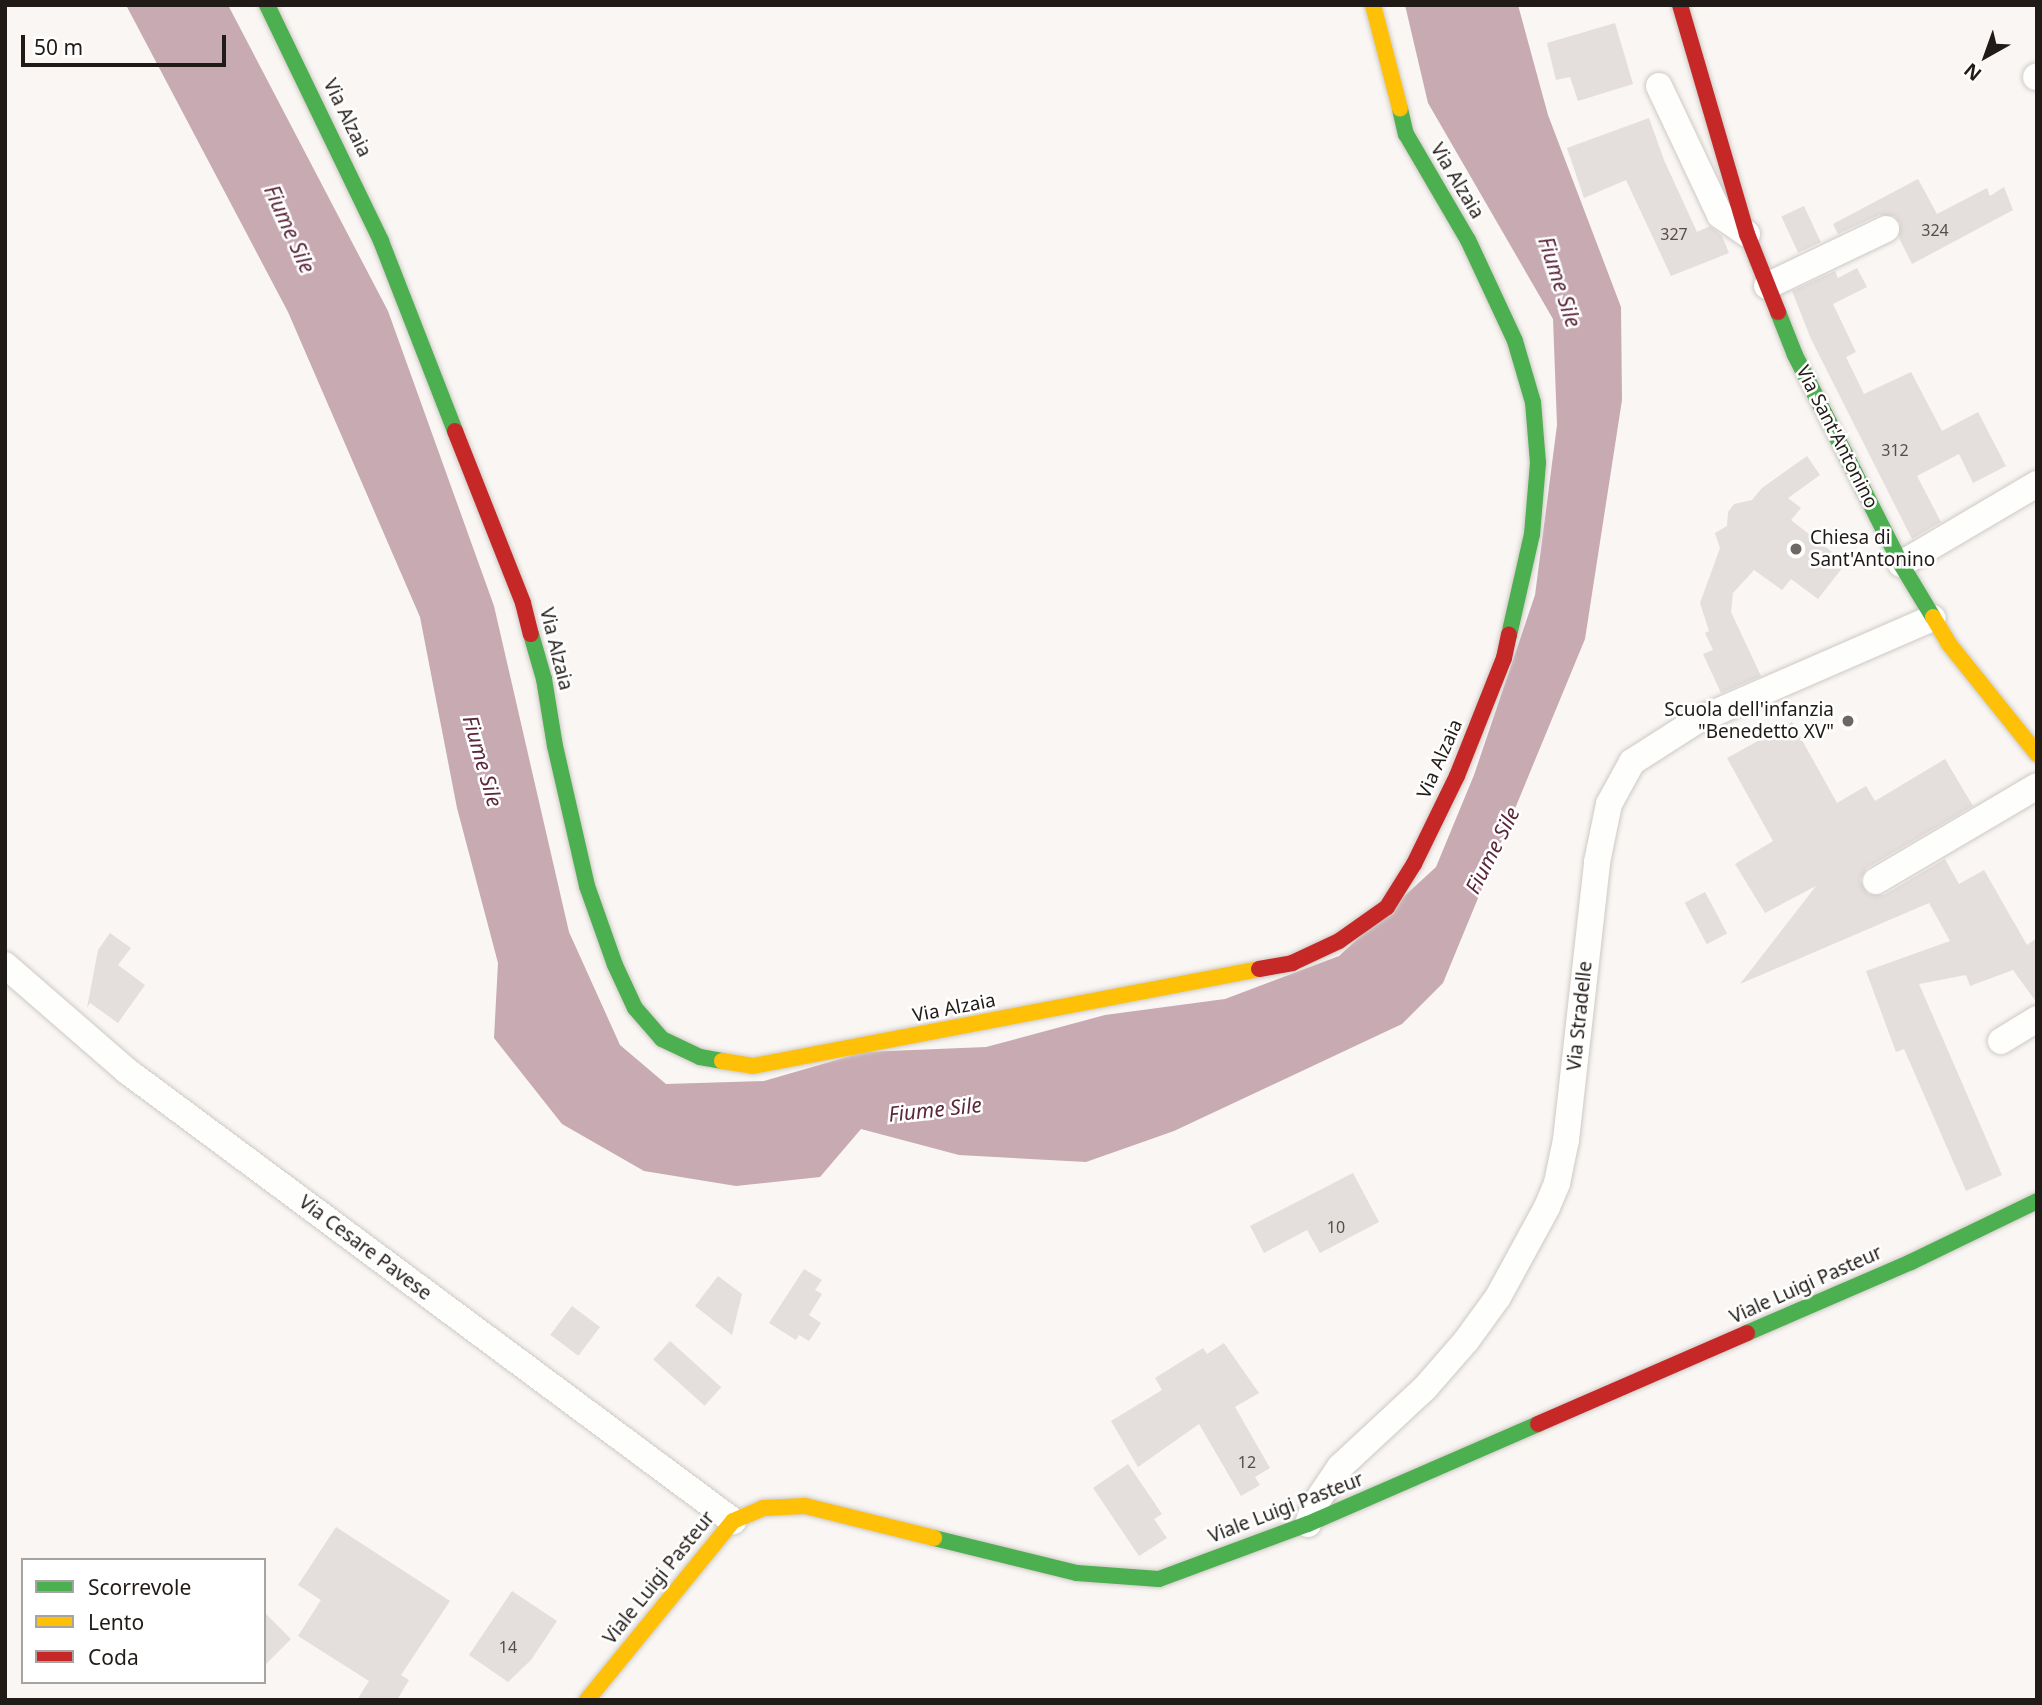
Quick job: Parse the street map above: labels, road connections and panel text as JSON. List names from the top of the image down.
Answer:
{
  "streets": {
    "street": [
      "Via Alzaia",
      "Via Sant'Antonino",
      "Via Stradelle",
      "Via Cesare Pavese",
      "Viale Luigi Pasteur"
    ]
  },
  "crossings": [
    ["Via Sant'Antonino", "Via Stradelle"],
    ["Via Stradelle", "Viale Luigi Pasteur"],
    ["Via Cesare Pavese", "Viale Luigi Pasteur"]
  ],
  "water": ["Fiume Sile"],
  "places": ["Chiesa di Sant'Antonino", "Scuola dell'infanzia \"Benedetto XV\""],
  "house_numbers": [
    "324",
    "327",
    "312",
    "10",
    "12",
    "14"
  ],
  "legend": ["Scorrevole", "Lento", "Coda"],
  "scale_bar": "50 m",
  "north": "bottom left"
}
